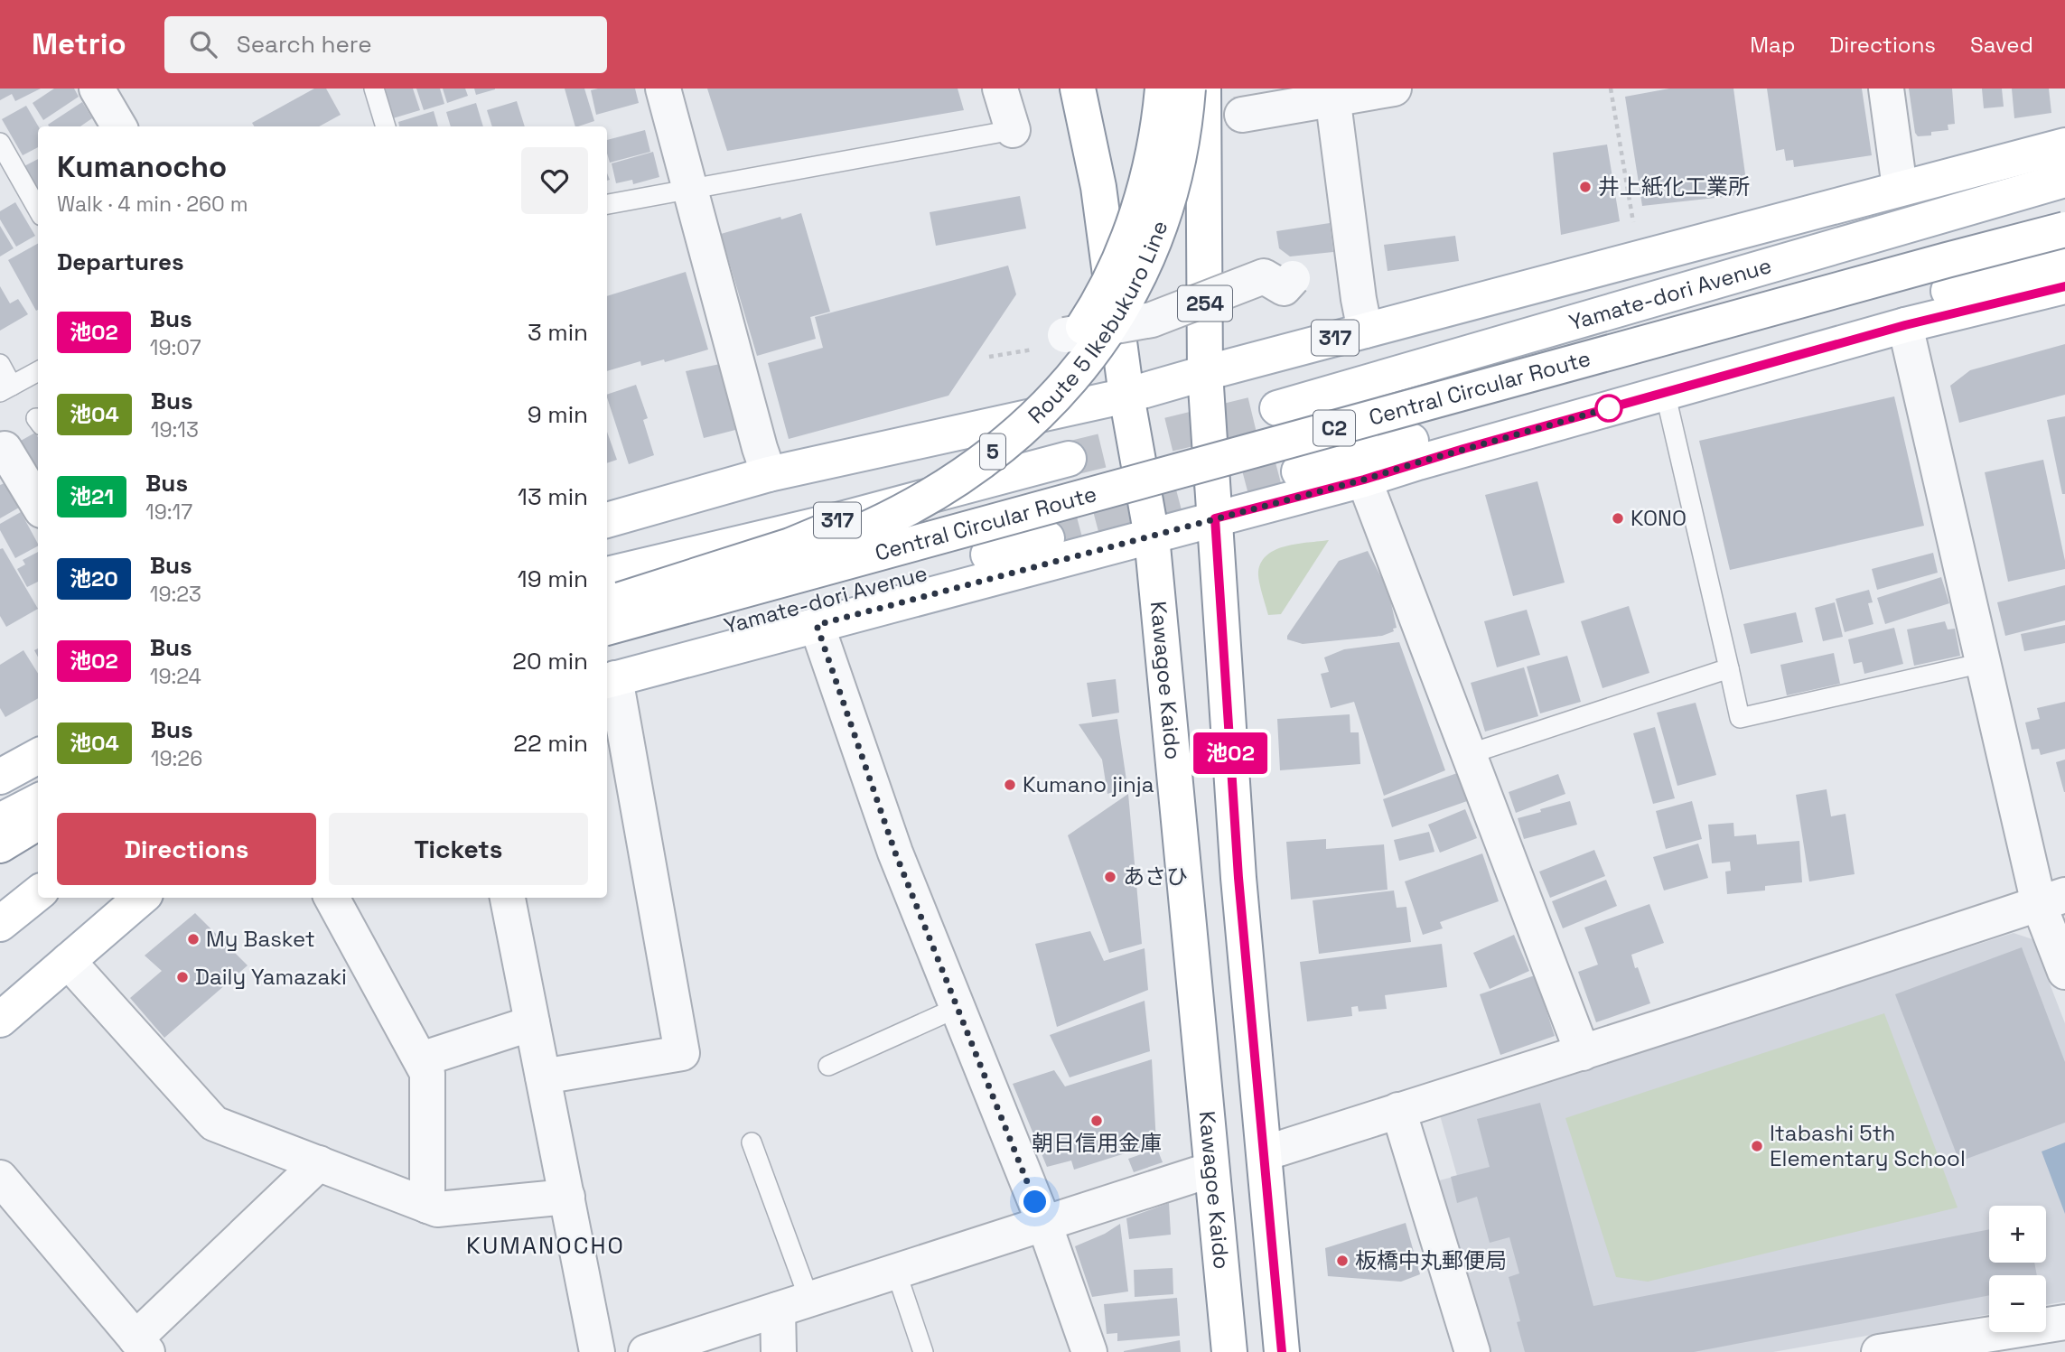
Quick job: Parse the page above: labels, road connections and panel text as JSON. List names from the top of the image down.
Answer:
{
  "streets": {
    "main road": [
      "Yamate-dori Avenue",
      "254",
      "Route 5 Ikebukuro Line",
      "317",
      "Central Circular Route",
      "C2",
      "5",
      "Kawagoe Kaido"
    ]
  },
  "crossings": [
    ["254", "317"],
    ["317", "Kawagoe Kaido"]
  ],
  "districts": ["KUMANOCHO"],
  "places": [
    "井上紙化工業所",
    "KONO",
    "Kumano jinja",
    "あさひ",
    "My Basket",
    "Daily Yamazaki",
    "朝日信用金庫",
    "Itabashi 5th Elementary School",
    "板橋中丸郵便局"
  ],
  "lines": ["bus line 池02"],
  "page": {
    "header": "Metrio",
    "search": "Search here",
    "nav": ["Map", "Directions", "Saved"],
    "on_map": "池02",
    "heading": [
      ["Kumanocho", "Walk · 4 min · 260 m"],
      "Departures"
    ],
    "list": [
      {
        "mark": "池02",
        "name": "Bus",
        "note": "19:07",
        "value": "3 min"
      },
      {
        "mark": "池04",
        "name": "Bus",
        "note": "19:13",
        "value": "9 min"
      },
      {
        "mark": "池21",
        "name": "Bus",
        "note": "19:17",
        "value": "13 min"
      },
      {
        "mark": "池20",
        "name": "Bus",
        "note": "19:23",
        "value": "19 min"
      },
      {
        "mark": "池02",
        "name": "Bus",
        "note": "19:24",
        "value": "20 min"
      },
      {
        "mark": "池04",
        "name": "Bus",
        "note": "19:26",
        "value": "22 min"
      }
    ],
    "buttons": ["Directions", "Tickets"],
    "map_buttons": ["+", "−"]
  }
}
